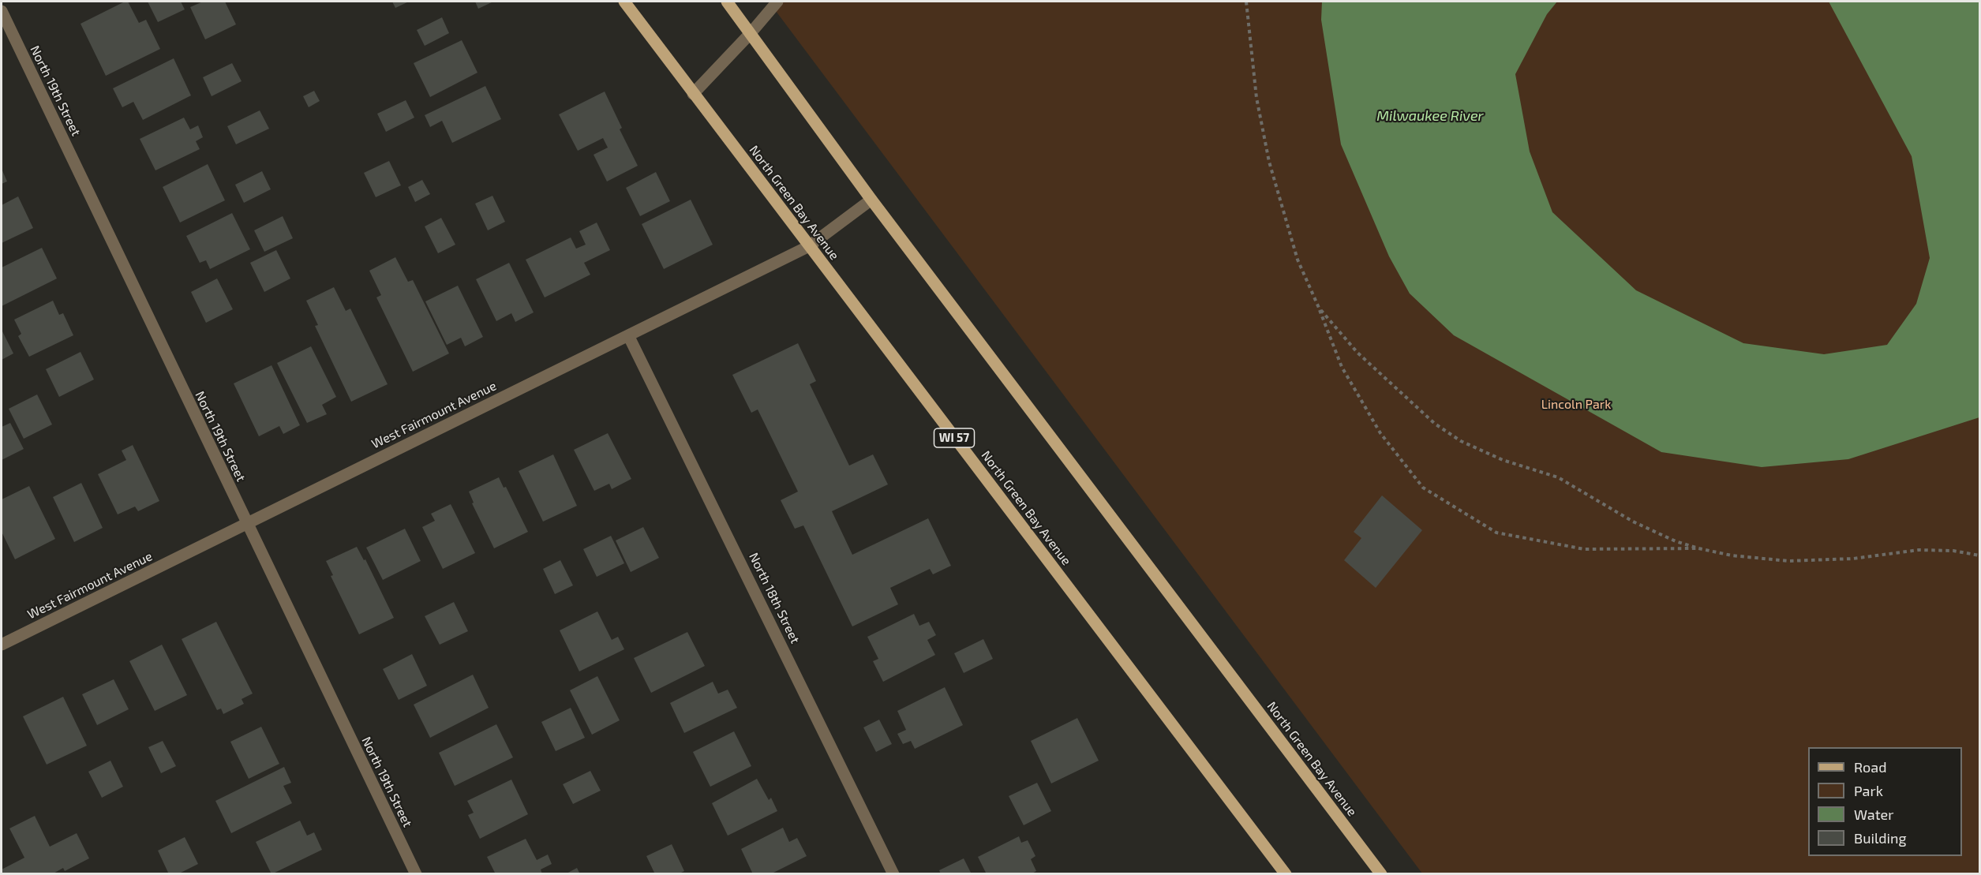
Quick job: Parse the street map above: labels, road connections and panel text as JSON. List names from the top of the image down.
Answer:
{
  "streets": {
    "main road": ["North Green Bay Avenue", "WI 57"],
    "street": ["North 19th Street", "West Fairmount Avenue", "North 18th Street"]
  },
  "crossings": [
    ["North 19th Street", "West Fairmount Avenue"],
    ["North Green Bay Avenue", "West Fairmount Avenue"],
    ["West Fairmount Avenue", "North 18th Street"]
  ],
  "water": ["Milwaukee River"],
  "parks": ["Lincoln Park"],
  "legend": [
    "Road",
    "Park",
    "Water",
    "Building"
  ]
}
